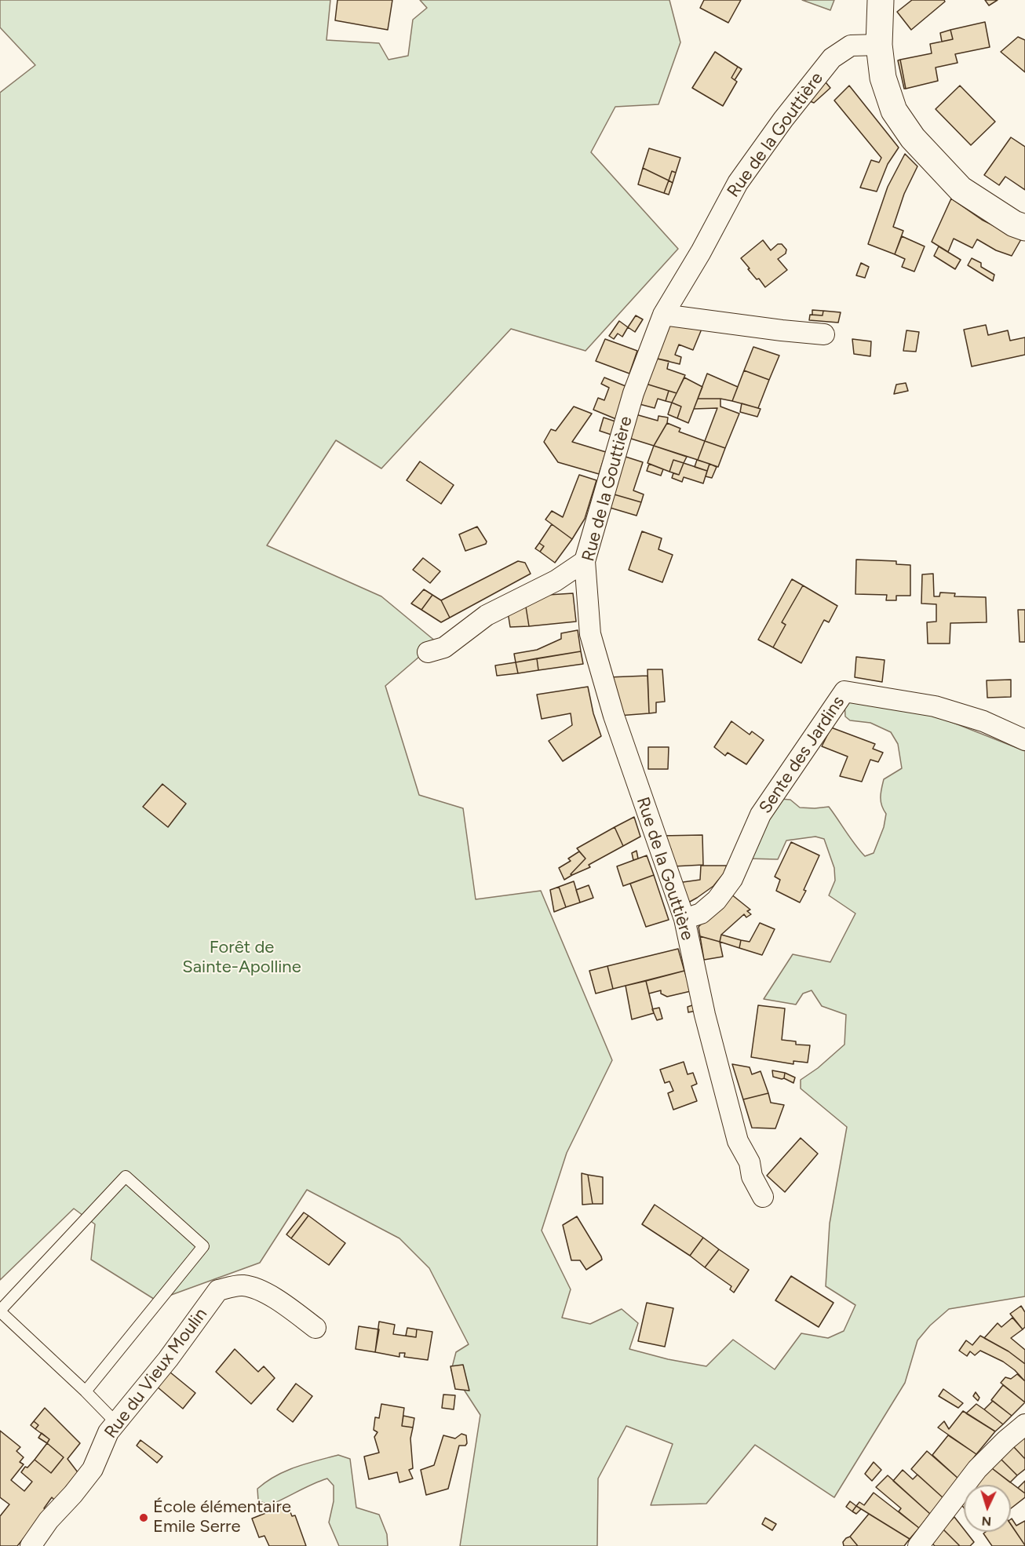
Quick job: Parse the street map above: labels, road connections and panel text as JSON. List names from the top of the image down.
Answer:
{
  "streets": {
    "street": ["Rue de la Gouttière", "Sente des Jardins", "Rue du Vieux Moulin"]
  },
  "crossings": [
    ["Rue de la Gouttière", "Sente des Jardins"]
  ],
  "parks": ["Forêt de Sainte-Apolline"],
  "places": ["École élémentaire Emile Serre"],
  "north": "bottom"
}
